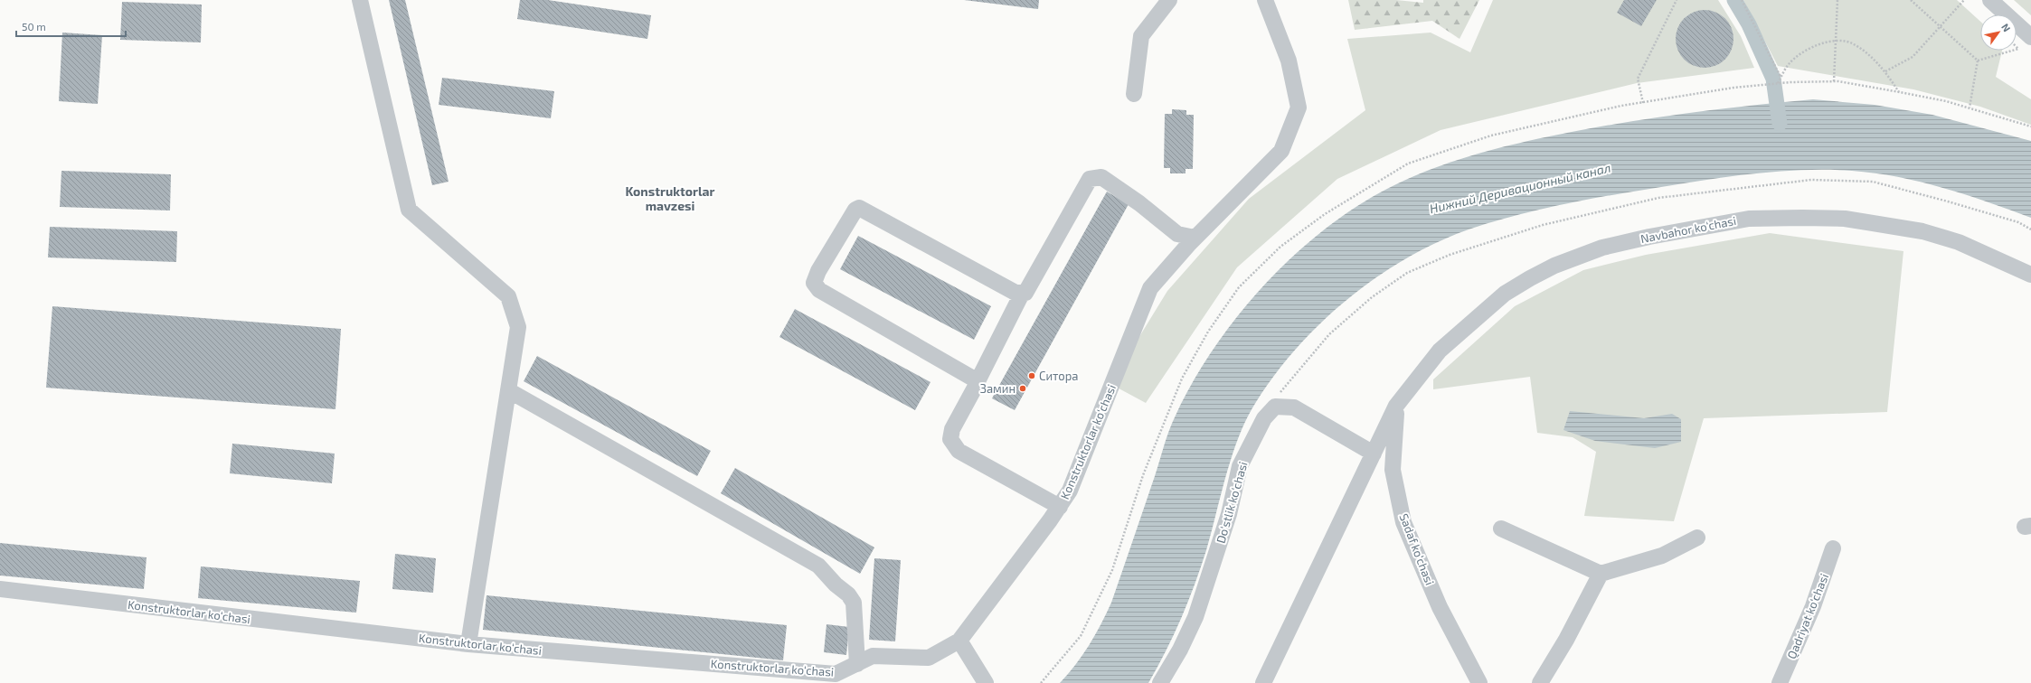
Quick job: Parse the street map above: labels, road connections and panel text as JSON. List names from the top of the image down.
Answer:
{
  "streets": {
    "street": [
      "Navbahor ko‘chasi",
      "Konstruktorlar ko‘chasi",
      "Do‘stlik ko‘chasi",
      "Sadaf ko‘chasi",
      "Qadriyat ko‘chasi"
    ]
  },
  "crossings": [
    ["Navbahor ko‘chasi", "Sadaf ko‘chasi"]
  ],
  "districts": ["Konstruktorlar mavzesi"],
  "water": ["Нижний Деривационный канал"],
  "places": ["Ситора", "Замин"],
  "scale_bar": "50 m",
  "north": "top right"
}
